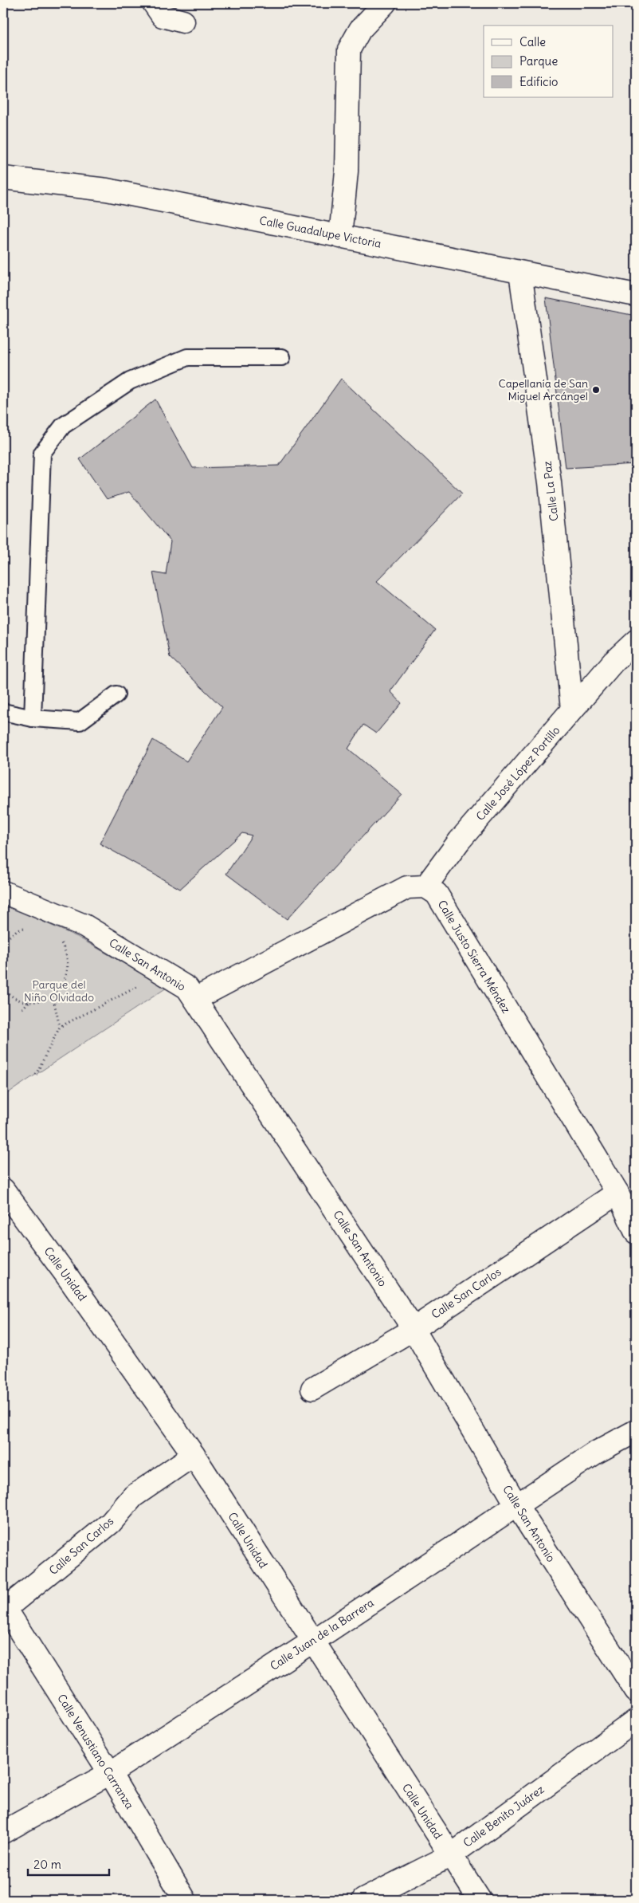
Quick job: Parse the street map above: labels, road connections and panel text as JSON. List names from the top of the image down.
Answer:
{
  "streets": {
    "street": [
      "Calle Guadalupe Victoria",
      "Calle La Paz",
      "Calle José López Portillo",
      "Calle Justo Sierra Méndez",
      "Calle San Antonio",
      "Calle Unidad",
      "Calle San Carlos",
      "Calle Juan de la Barrera",
      "Calle Venustiano Carranza",
      "Calle Benito Juárez"
    ]
  },
  "crossings": [
    ["Calle Guadalupe Victoria", "Calle La Paz"],
    ["Calle La Paz", "Calle José López Portillo"],
    ["Calle José López Portillo", "Calle Justo Sierra Méndez"],
    ["Calle Justo Sierra Méndez", "Calle San Carlos"],
    ["Calle San Antonio", "Calle San Carlos"],
    ["Calle San Antonio", "Calle Juan de la Barrera"],
    ["Calle Unidad", "Calle San Carlos"],
    ["Calle Unidad", "Calle Juan de la Barrera"],
    ["Calle Unidad", "Calle Benito Juárez"],
    ["Calle San Carlos", "Calle Venustiano Carranza"],
    ["Calle Juan de la Barrera", "Calle Venustiano Carranza"]
  ],
  "parks": ["Parque del Niño Olvidado"],
  "places": ["Capellanía de San Miguel Arcángel"],
  "legend": ["Calle", "Parque", "Edificio"],
  "scale_bar": "20 m"
}
